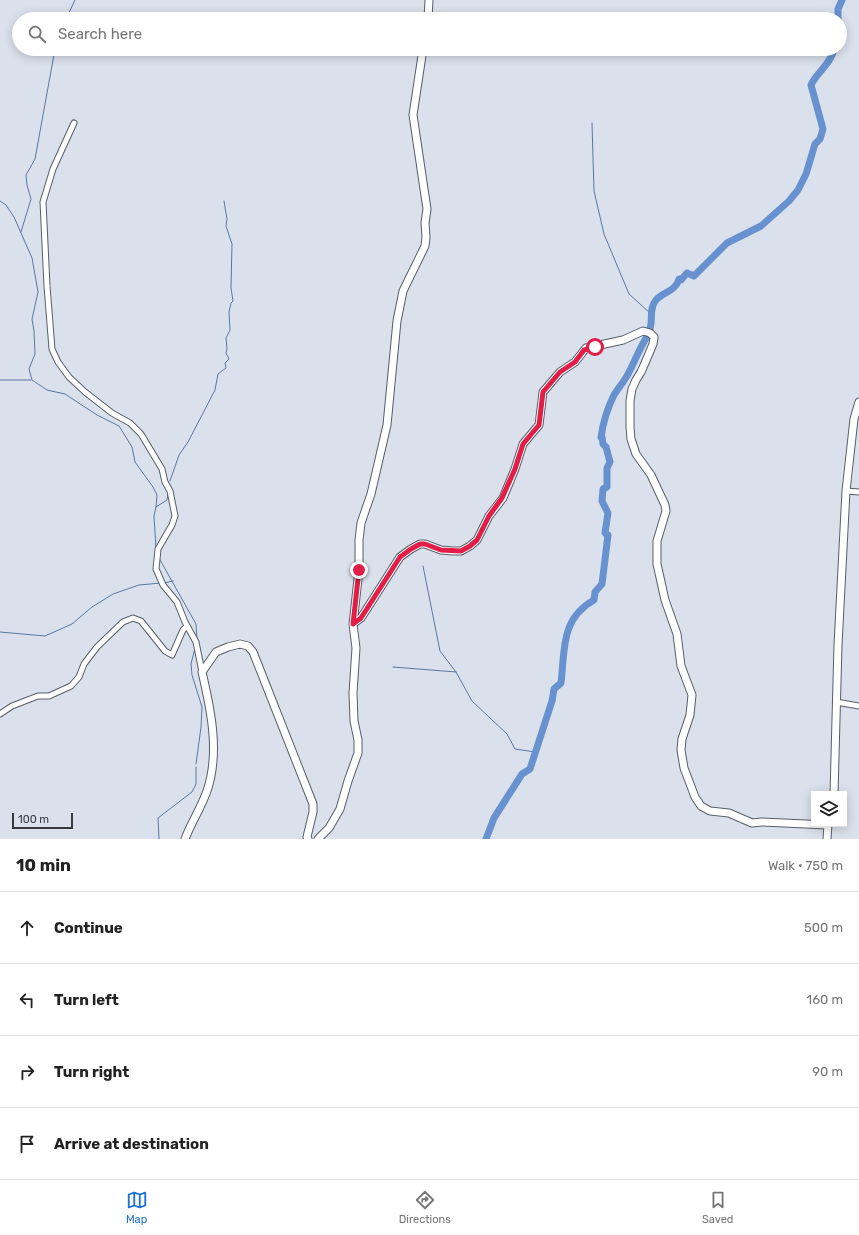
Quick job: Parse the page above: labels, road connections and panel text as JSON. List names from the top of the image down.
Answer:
{
  "scale_bar": "100 m",
  "page": {
    "search": "Search here",
    "scale": "100 m",
    "heading": ["10 min", "Walk · 750 m"],
    "list": [
      ["Continue", "500 m"],
      ["Turn left", "160 m"],
      ["Turn right", "90 m"],
      "Arrive at destination"
    ],
    "nav": ["Map", "Directions", "Saved"]
  }
}
